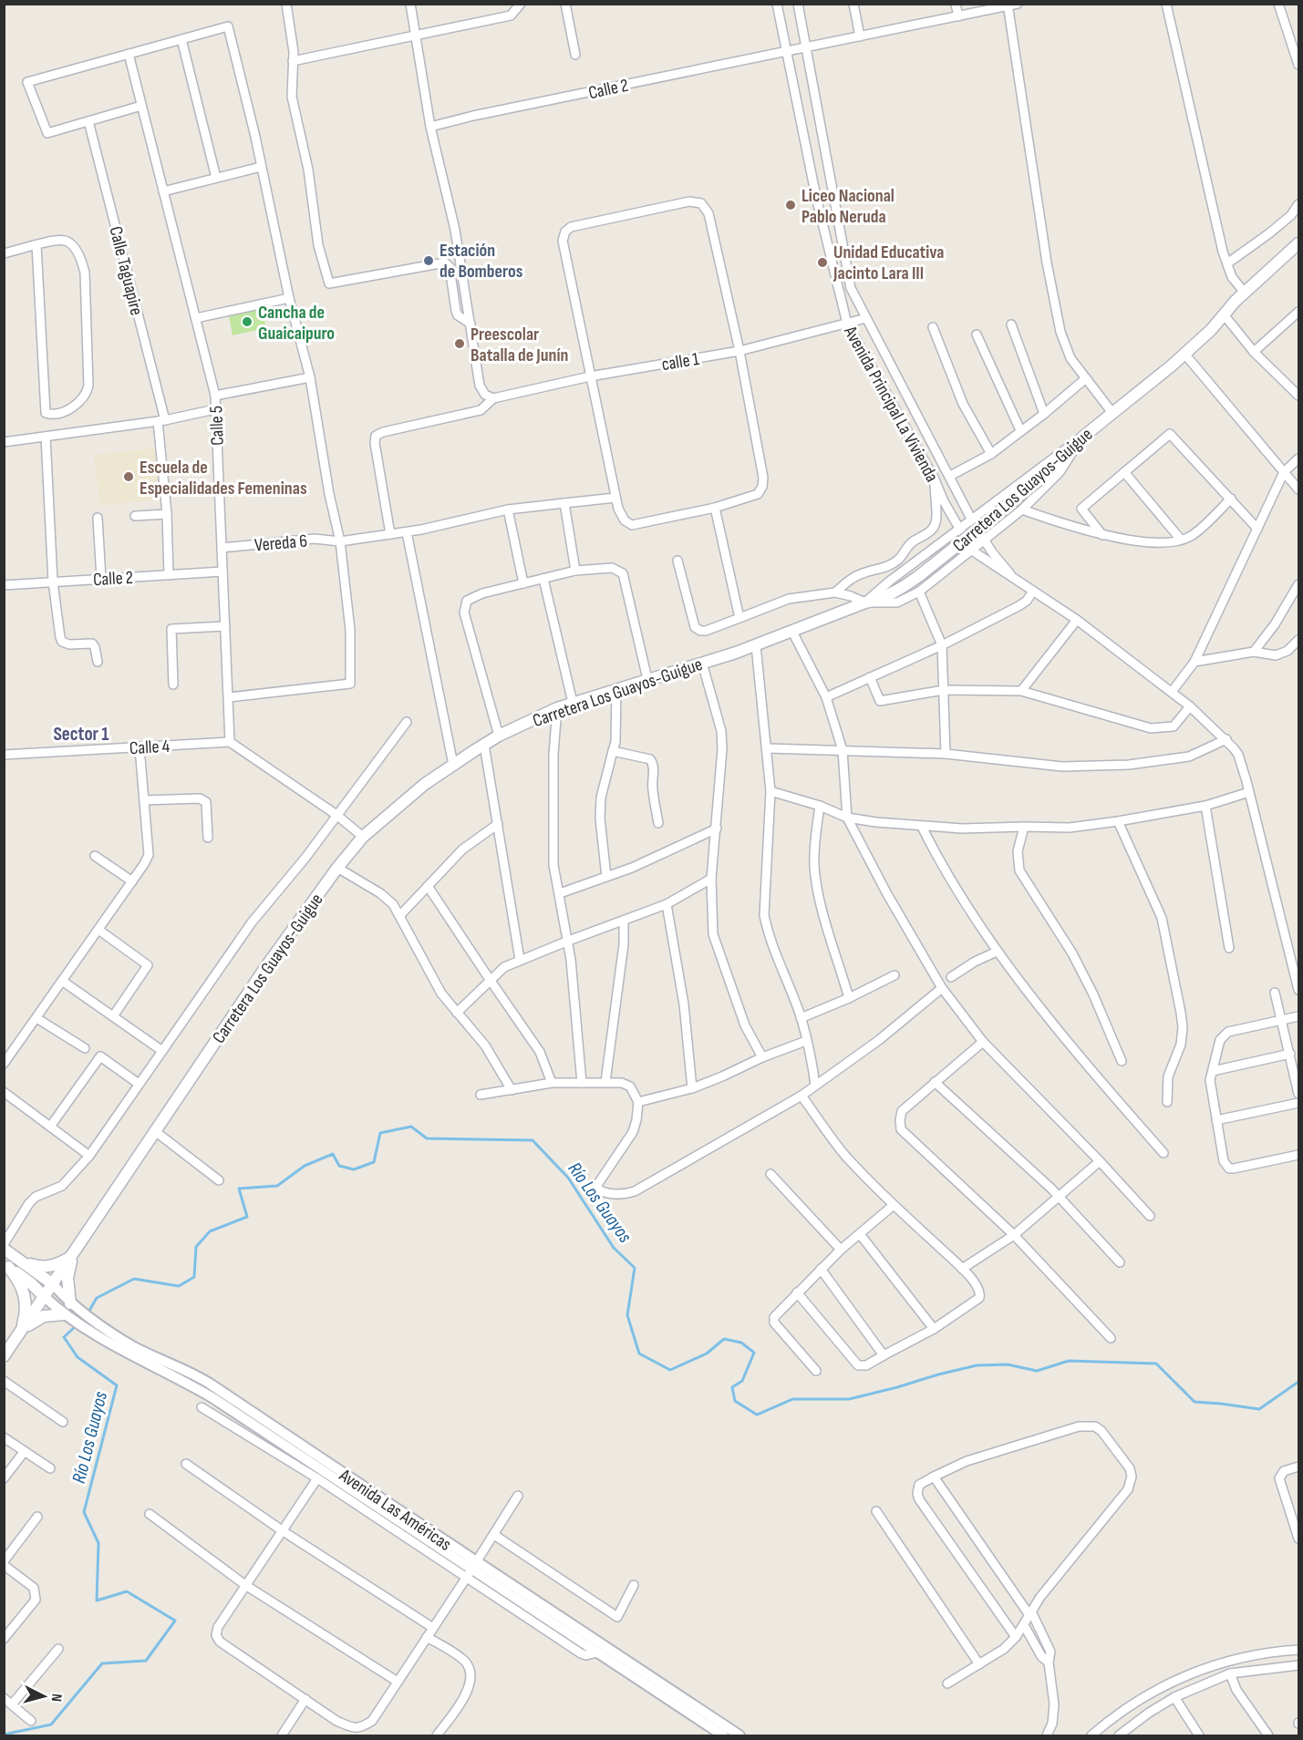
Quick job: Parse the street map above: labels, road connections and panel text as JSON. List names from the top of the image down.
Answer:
{
  "streets": {
    "main road": ["Carretera Los Guayos-Guigue"],
    "street": [
      "Calle 2",
      "Calle Taguapire",
      "calle 1",
      "Avenida Principal La Vivienda",
      "Calle 5",
      "Vereda 6",
      "Calle 4",
      "Avenida Las Américas"
    ]
  },
  "crossings": [
    ["Calle 2", "Calle Taguapire"],
    ["Calle 2", "Avenida Principal La Vivienda"],
    ["Calle 2", "Calle 5"],
    ["calle 1", "Avenida Principal La Vivienda"],
    ["calle 1", "Vereda 6"],
    ["Calle 5", "Vereda 6"],
    ["Calle 5", "Calle 4"],
    ["Carretera Los Guayos-Guigue", "Avenida Las Américas"]
  ],
  "districts": ["Sector 1"],
  "water": ["Río Los Guayos"],
  "places": [
    "Liceo Nacional Pablo Neruda",
    "Estación de Bomberos",
    "Unidad Educativa Jacinto Lara III",
    "Cancha de Guaicaipuro",
    "Preescolar Batalla de Junín",
    "Escuela de Especialidades Femeninas"
  ],
  "north": "right"
}
